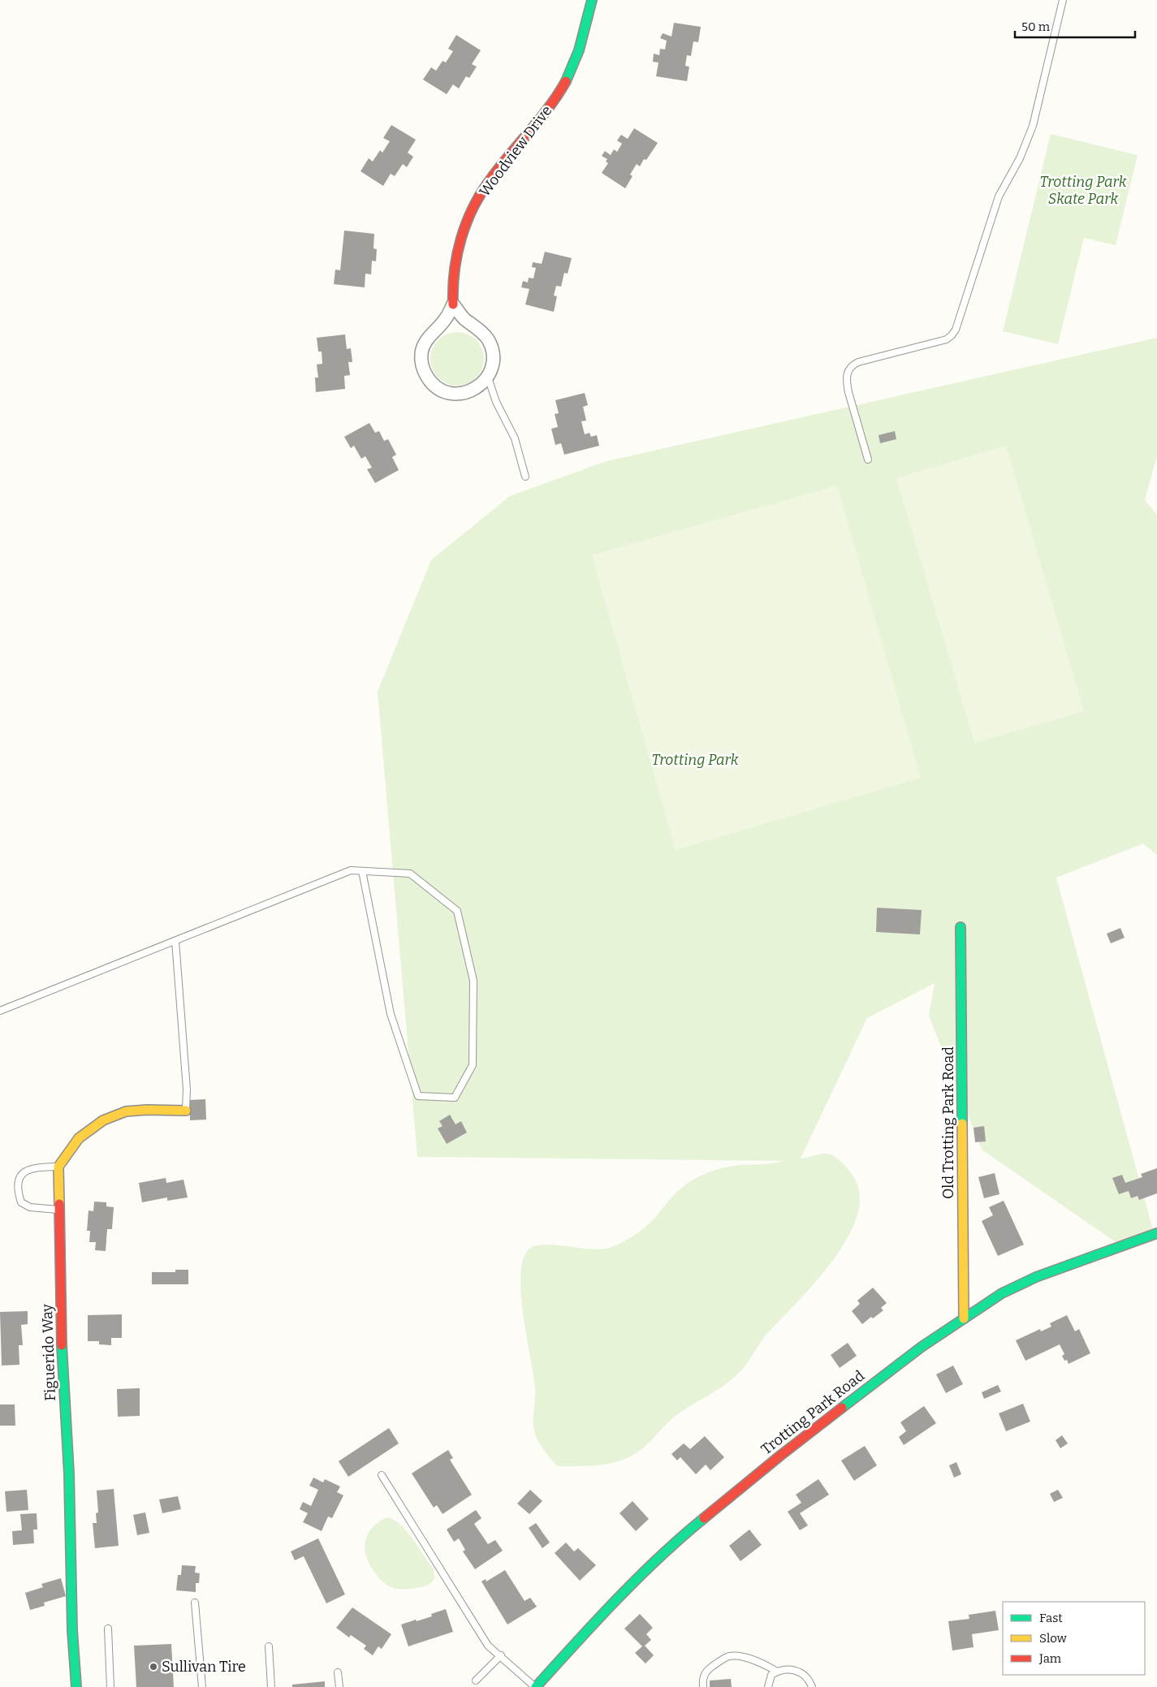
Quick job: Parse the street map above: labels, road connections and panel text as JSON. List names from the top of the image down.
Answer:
{
  "streets": {
    "street": [
      "Woodview Drive",
      "Old Trotting Park Road",
      "Figuerido Way",
      "Trotting Park Road"
    ]
  },
  "crossings": [
    ["Old Trotting Park Road", "Trotting Park Road"]
  ],
  "parks": ["Trotting Park Skate Park", "Trotting Park"],
  "places": ["Sullivan Tire"],
  "legend": ["Fast", "Slow", "Jam"],
  "scale_bar": "50 m"
}
